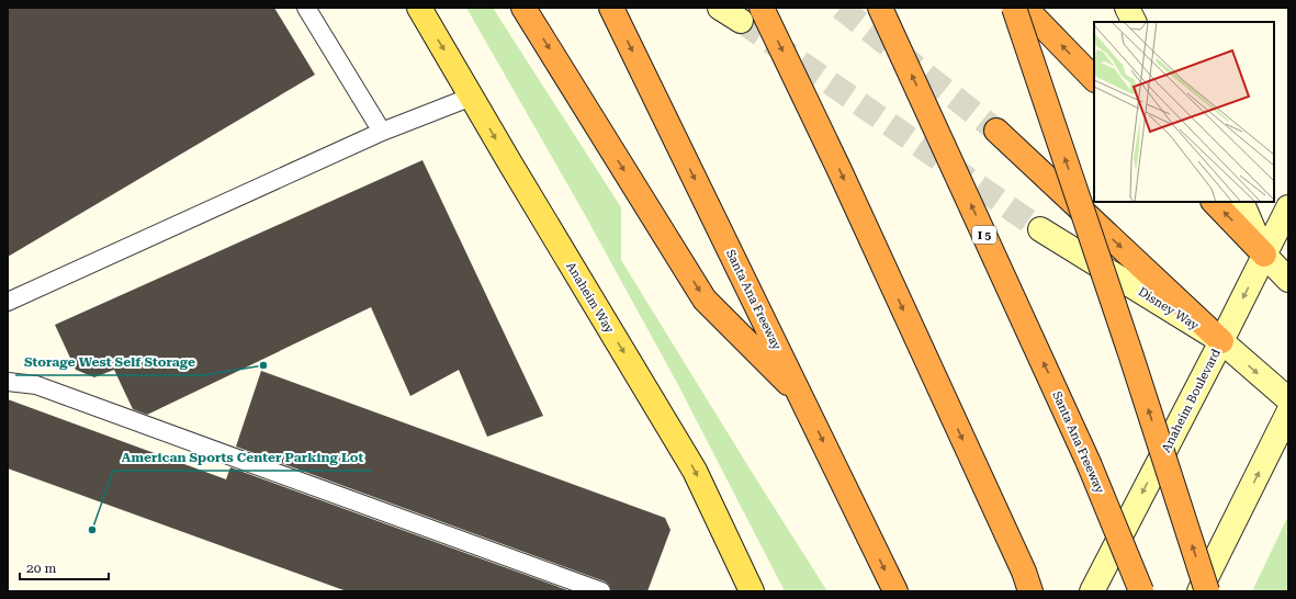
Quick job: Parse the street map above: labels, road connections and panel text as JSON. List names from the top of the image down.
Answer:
{
  "streets": {
    "highway": ["I 5", "Santa Ana Freeway"],
    "main road": ["Anaheim Way", "Disney Way", "Anaheim Boulevard"]
  },
  "crossings": [
    ["Disney Way", "Anaheim Boulevard"]
  ],
  "one_way": ["Anaheim Way"],
  "places": ["Storage West Self Storage", "American Sports Center Parking Lot"],
  "scale_bar": "20 m"
}
